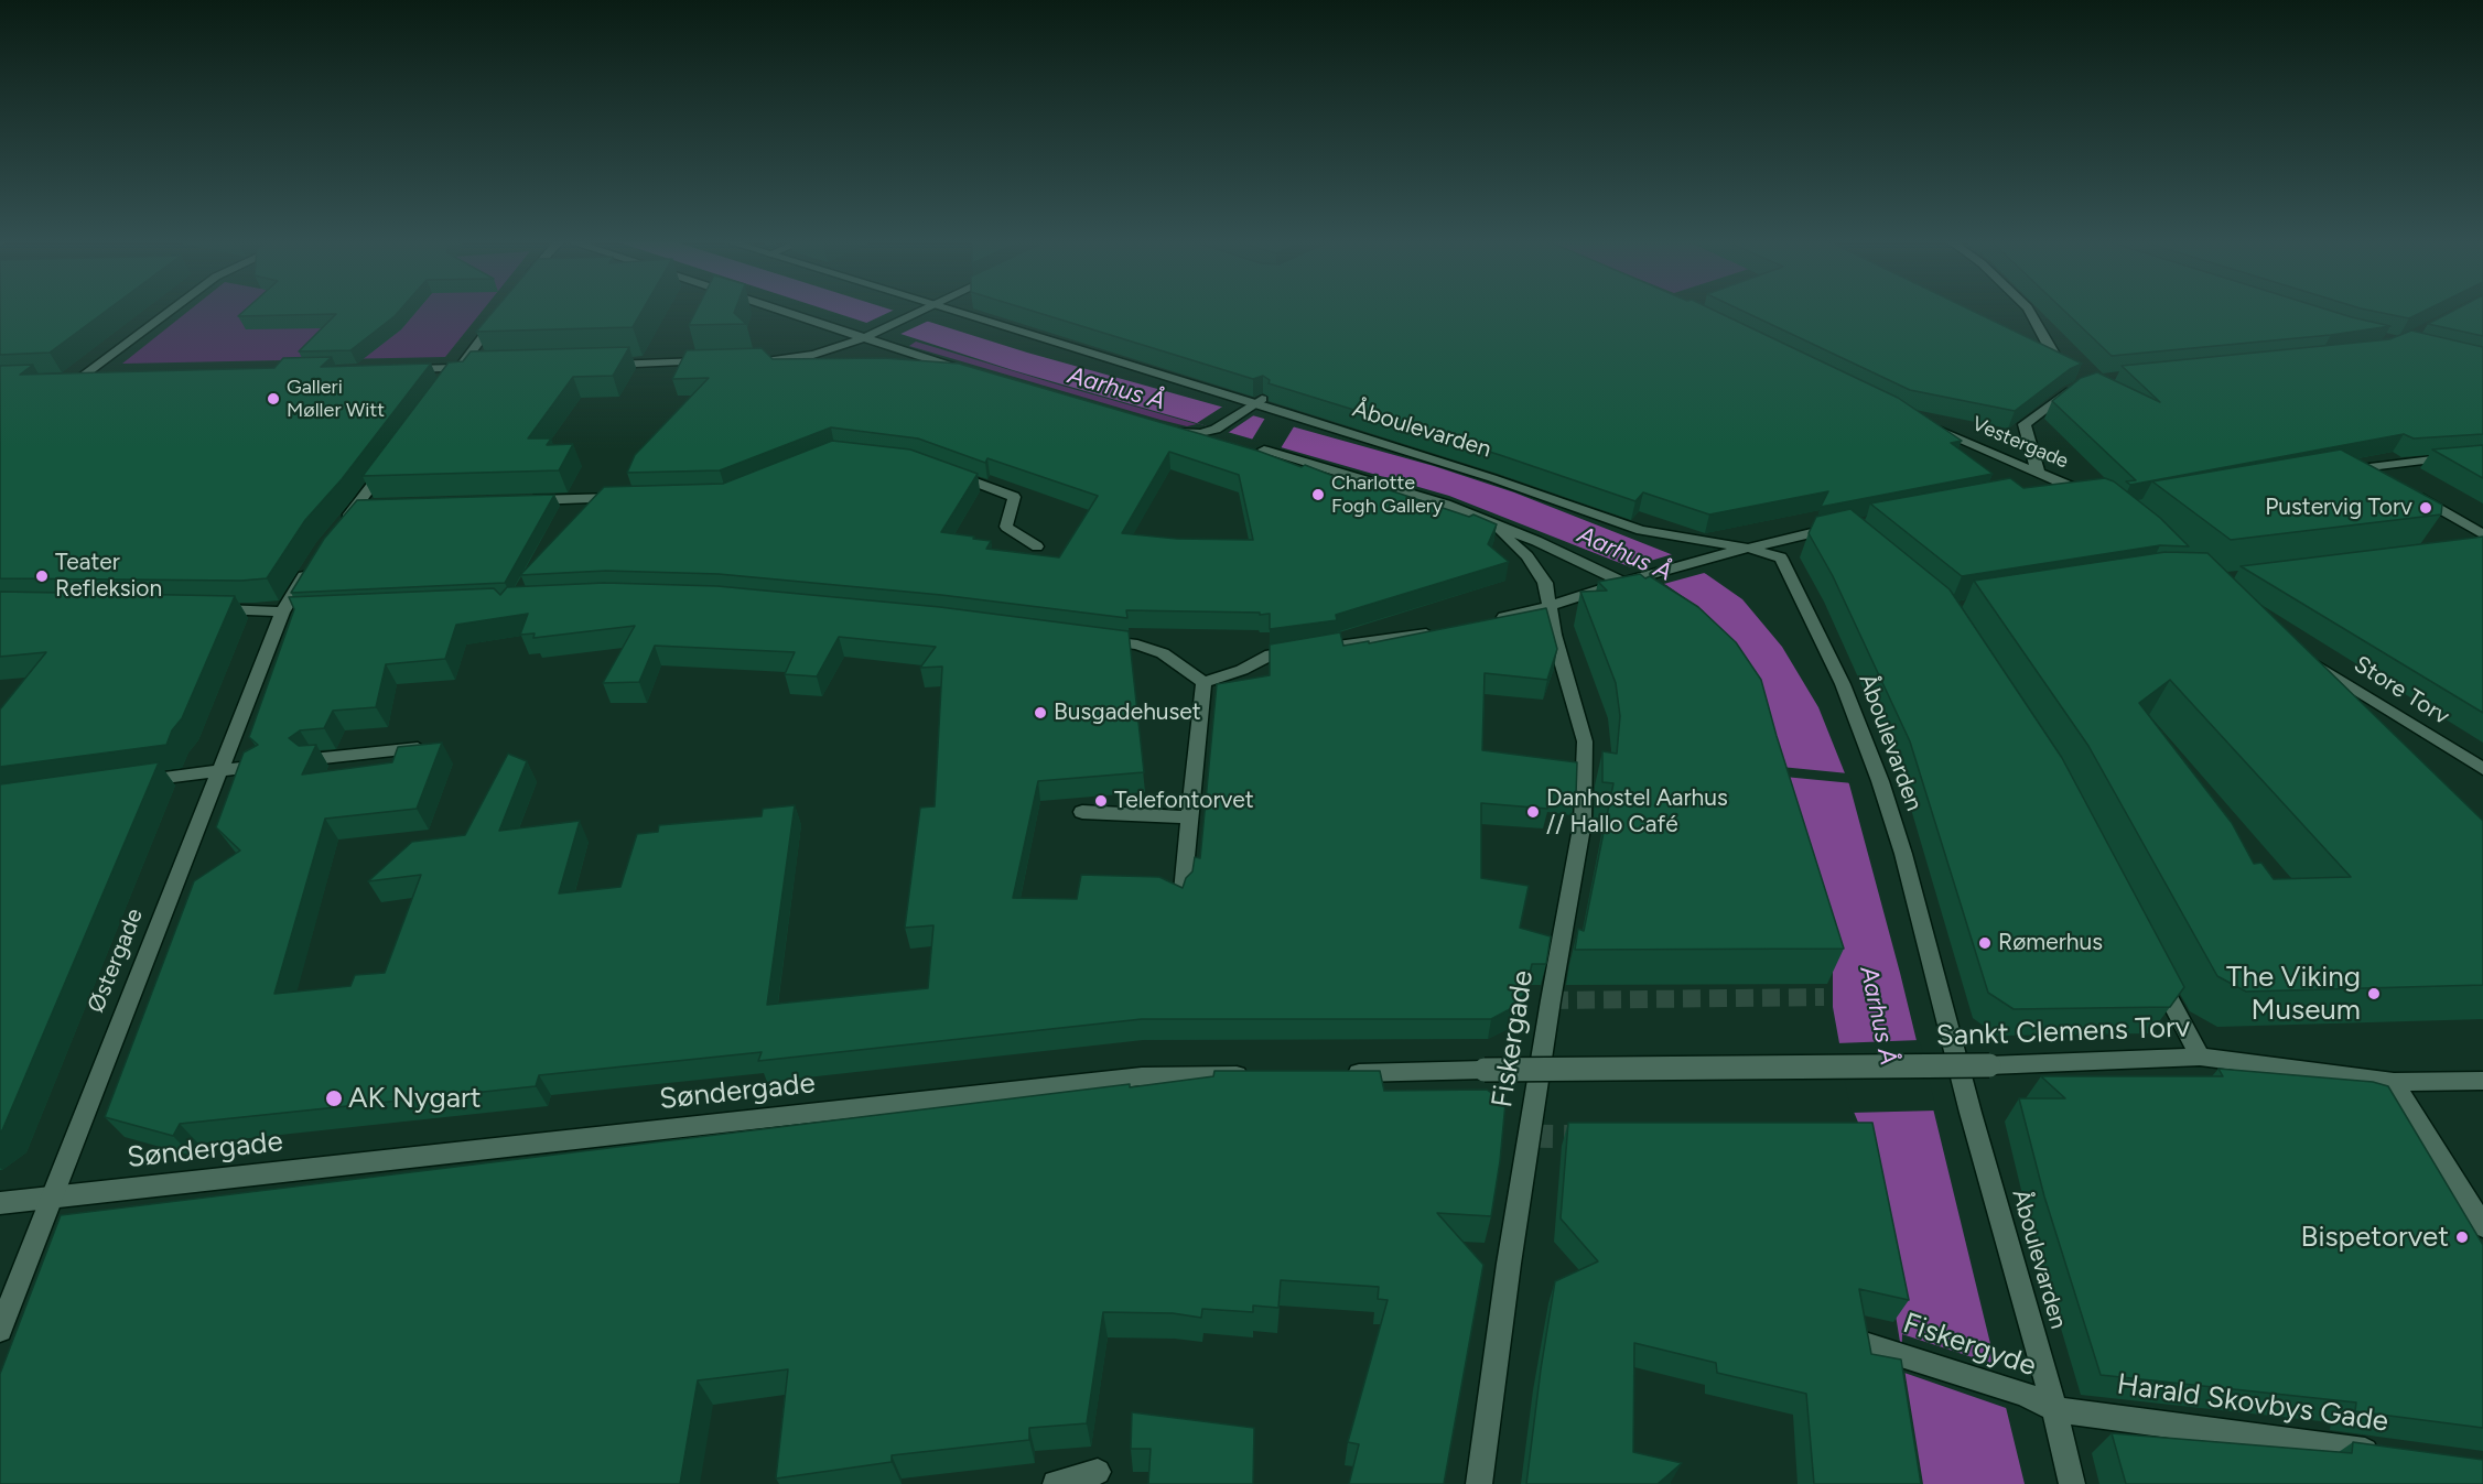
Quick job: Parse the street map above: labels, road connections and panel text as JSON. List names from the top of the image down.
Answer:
{
  "streets": {
    "street": [
      "Åboulevarden",
      "Vestergade",
      "Store Torv",
      "Østergade",
      "Sankt Clemens Torv",
      "Fiskergade",
      "Søndergade",
      "Fiskergyde",
      "Harald Skovbys Gade"
    ]
  },
  "crossings": [
    ["Åboulevarden", "Fiskergyde"],
    ["Åboulevarden", "Harald Skovbys Gade"],
    ["Østergade", "Søndergade"],
    ["Fiskergyde", "Harald Skovbys Gade"]
  ],
  "water": ["Aarhus Å"],
  "places": [
    "Galleri Møller Witt",
    "Charlotte Fogh Gallery",
    "Pustervig Torv",
    "Teater Refleksion",
    "Busgadehuset",
    "Telefontorvet",
    "Danhostel Aarhus // Hallo Café",
    "Rømerhus",
    "The Viking Museum",
    "AK Nygart",
    "Bispetorvet"
  ]
}
